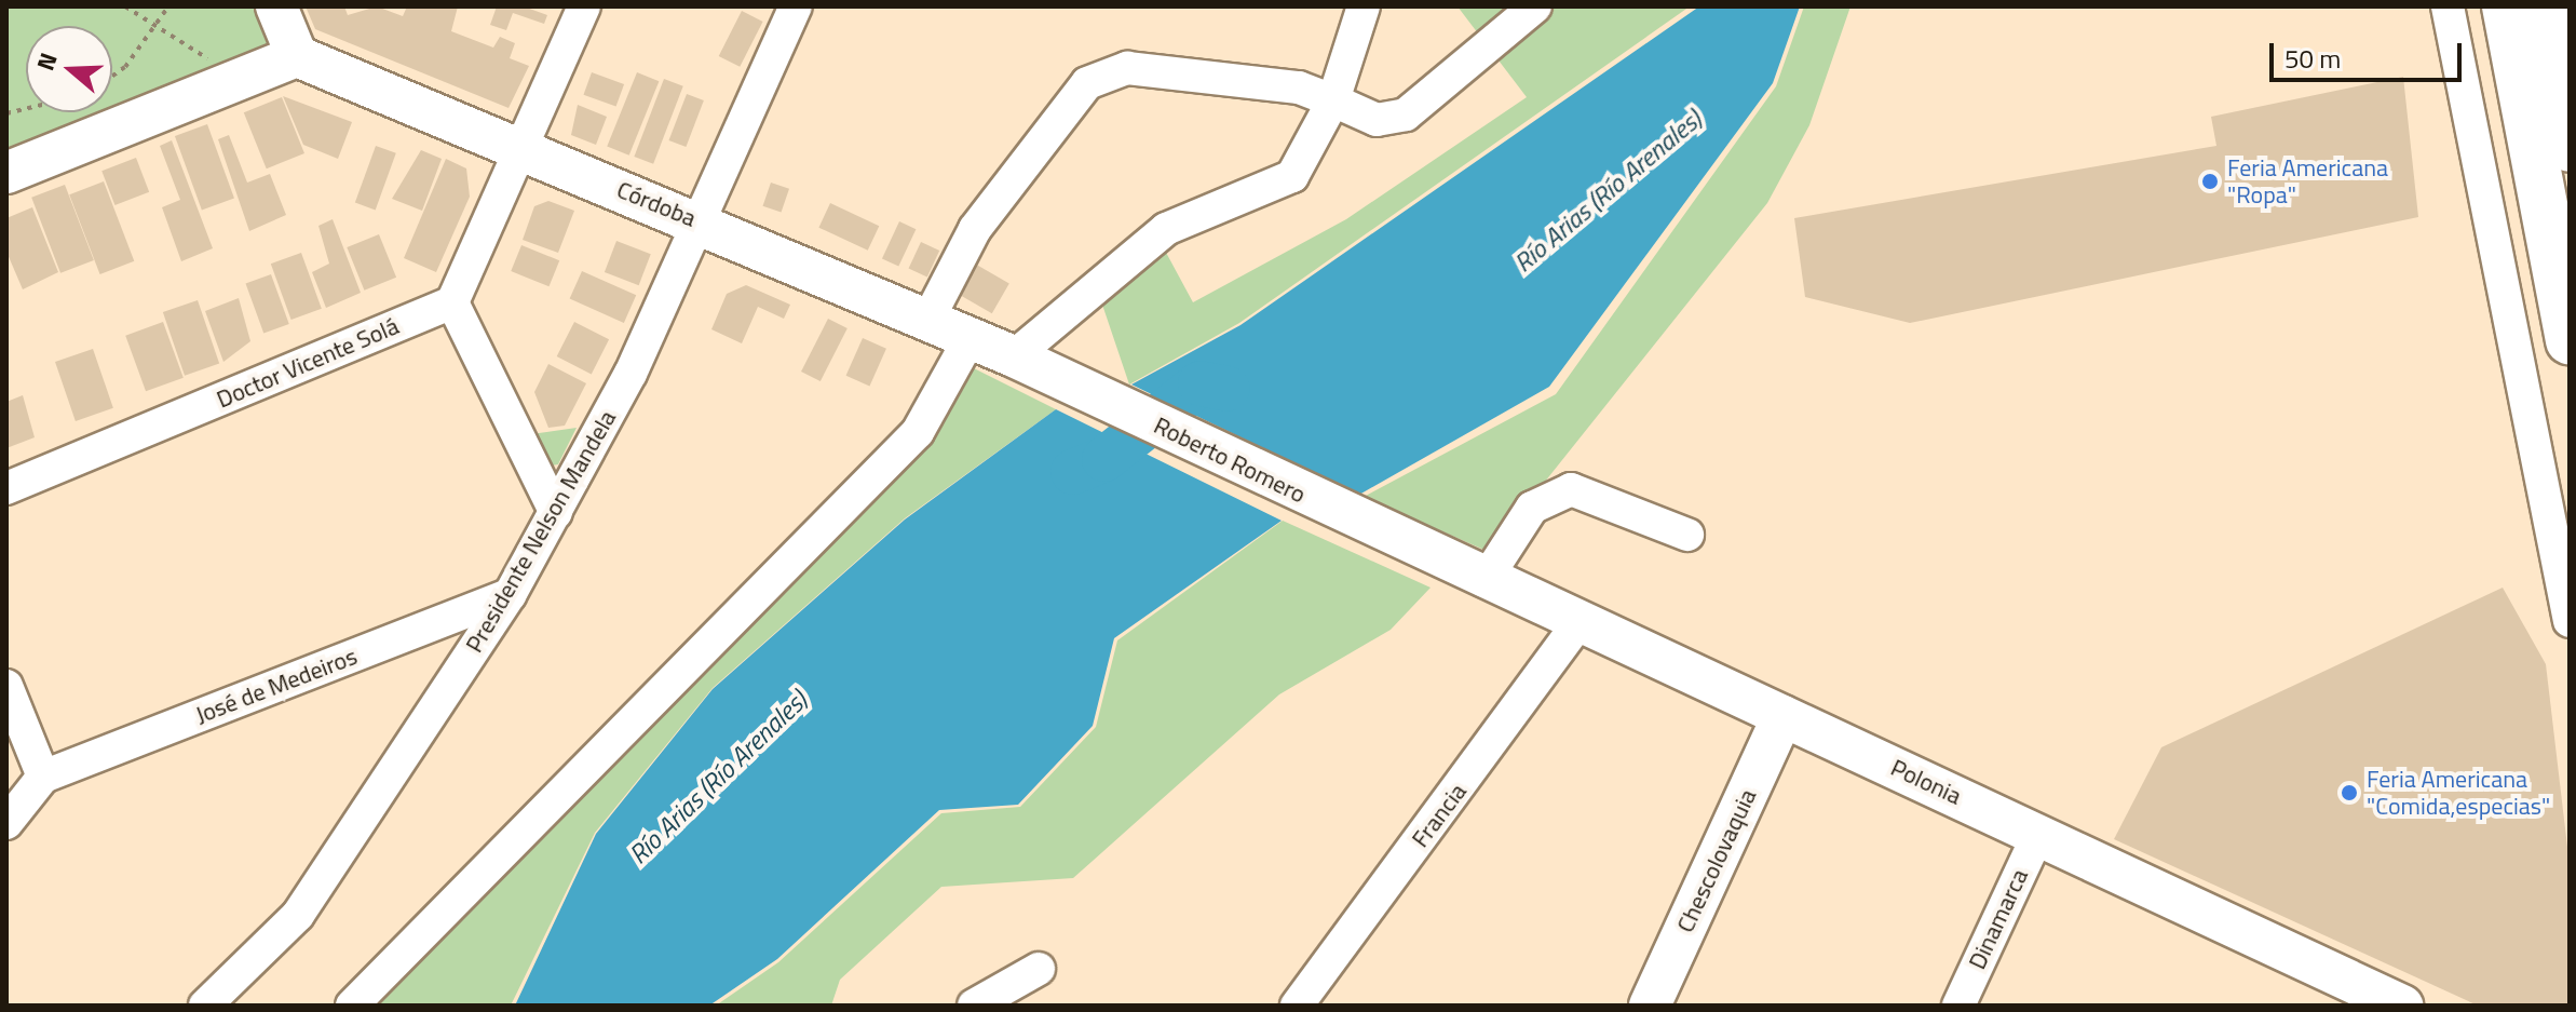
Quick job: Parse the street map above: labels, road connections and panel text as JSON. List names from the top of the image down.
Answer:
{
  "streets": {
    "main road": [
      "Córdoba",
      "Roberto Romero",
      "Polonia",
      "Chescolovaquia"
    ],
    "street": [
      "Doctor Vicente Solá",
      "Presidente Nelson Mandela",
      "José de Medeiros",
      "Francia",
      "Dinamarca"
    ]
  },
  "crossings": [
    ["Córdoba", "Roberto Romero"],
    ["Córdoba", "Presidente Nelson Mandela"],
    ["Roberto Romero", "Polonia"],
    ["Presidente Nelson Mandela", "José de Medeiros"],
    ["Polonia", "Francia"],
    ["Polonia", "Chescolovaquia"],
    ["Polonia", "Dinamarca"]
  ],
  "water": ["Río Arias (Río Arenales)"],
  "places": ["Feria Americana \"Ropa\"", "Feria Americana \"Comida,especias\""],
  "scale_bar": "50 m",
  "north": "left"
}
